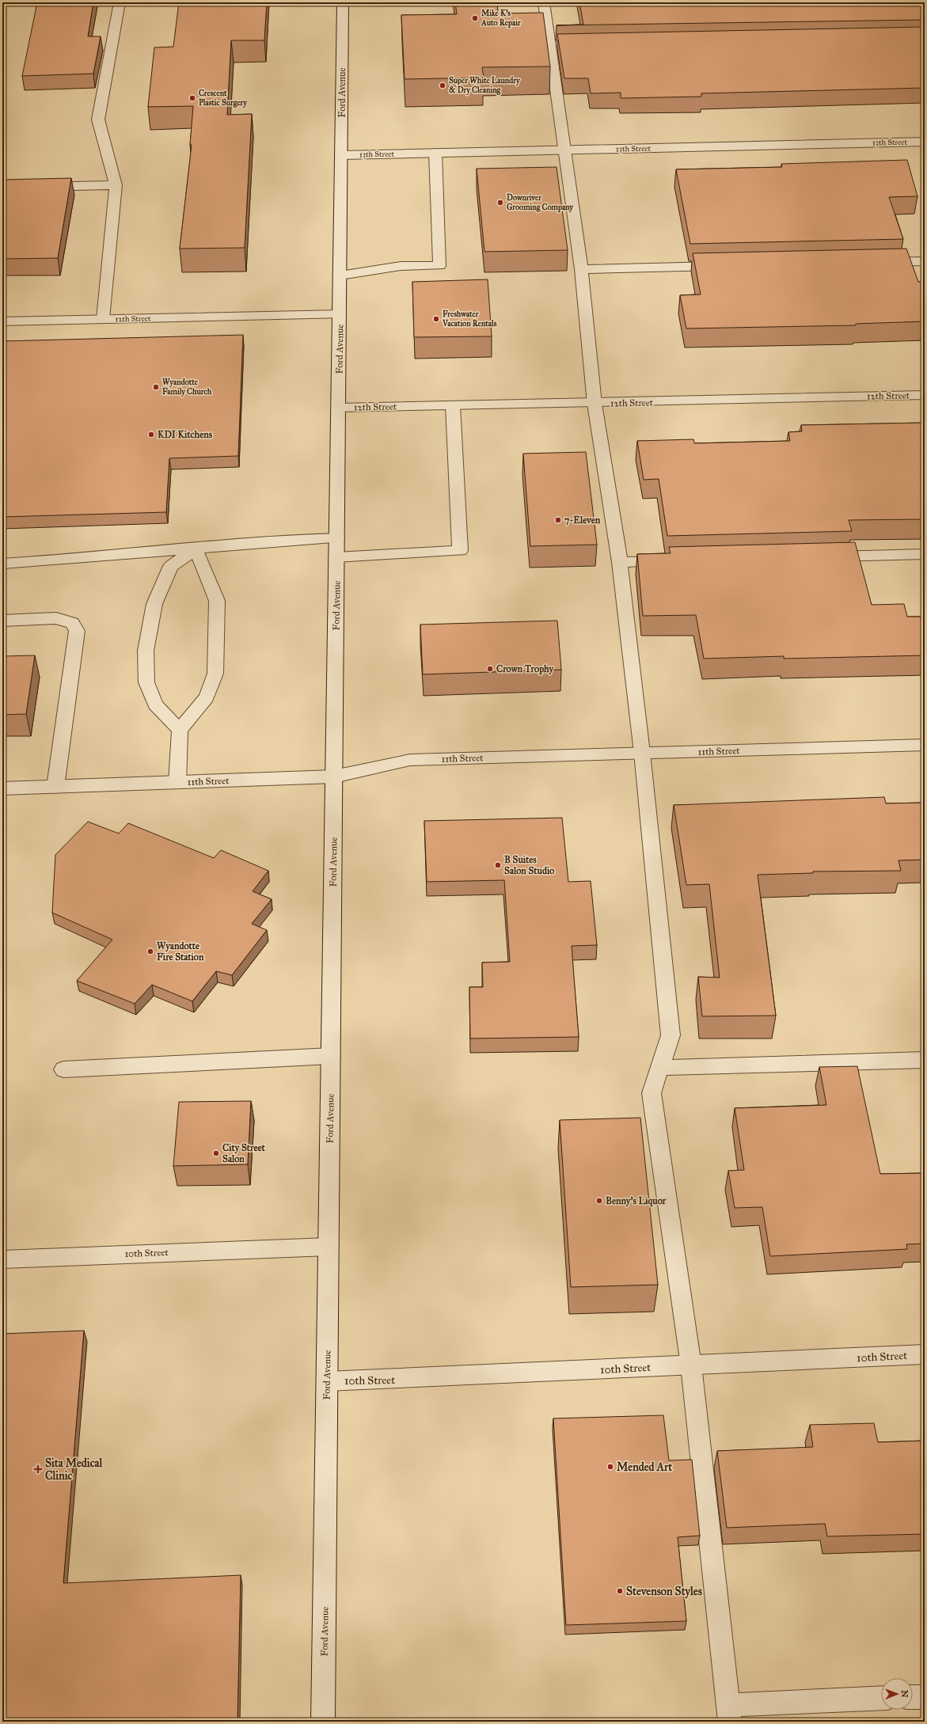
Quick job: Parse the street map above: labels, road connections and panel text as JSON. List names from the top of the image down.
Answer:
{
  "streets": {
    "street": [
      "Ford Avenue",
      "13th Street",
      "12th Street",
      "11th Street",
      "10th Street"
    ]
  },
  "crossings": [
    ["Ford Avenue", "13th Street"],
    ["Ford Avenue", "12th Street"],
    ["Ford Avenue", "11th Street"],
    ["Ford Avenue", "10th Street"]
  ],
  "places": {
    "other": [
      "Mike K's Auto Repair",
      "Super White Laundry & Dry Cleaning",
      "Crescent Plastic Surgery",
      "Downriver Grooming Company",
      "Freshwater Vacation Rentals",
      "Wyandotte Family Church",
      "KDI Kitchens",
      "7-Eleven",
      "Crown Trophy",
      "B Suites Salon Studio",
      "Wyandotte Fire Station",
      "City Street Salon",
      "Benny's Liquor",
      "Mended Art",
      "Stevenson Styles"
    ],
    "health": ["Sita Medical Clinic"]
  },
  "north": "right"
}
